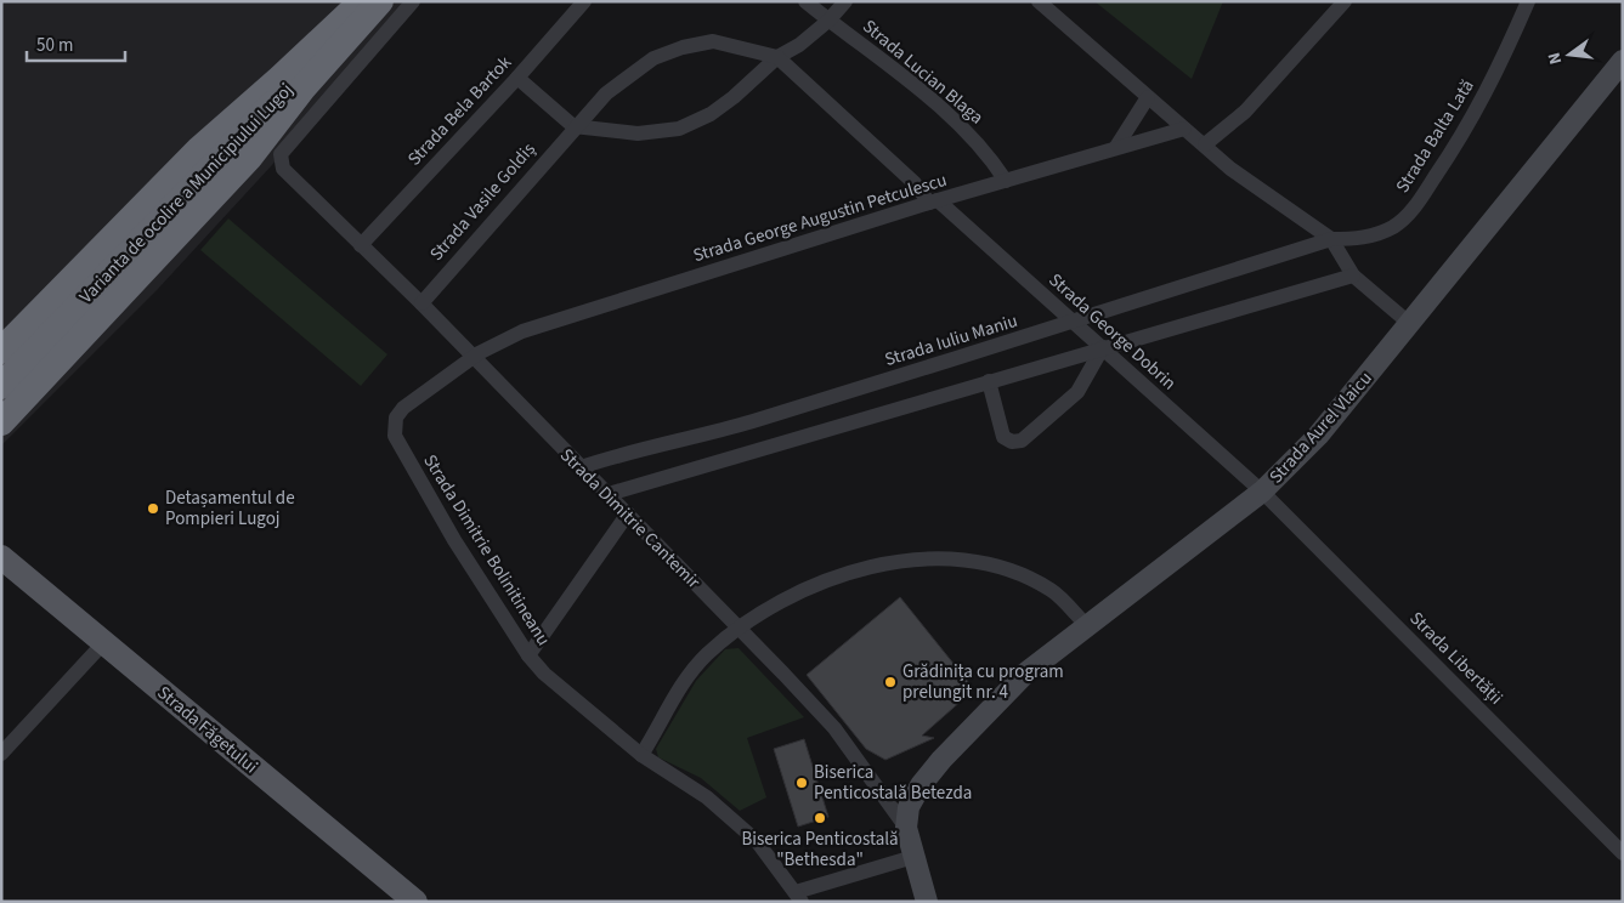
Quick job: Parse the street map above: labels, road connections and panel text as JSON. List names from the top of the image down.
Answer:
{
  "streets": {
    "highway": ["Varianta de ocolire a Municipiului Lugoj"],
    "main road": ["Strada Făgetului"],
    "street": [
      "Strada Lucian Blaga",
      "Strada Bela Bartok",
      "Strada Balta Lată",
      "Strada Vasile Goldiș",
      "Strada George Augustin Petculescu",
      "Strada George Dobrin",
      "Strada Iuliu Maniu",
      "Strada Aurel Vlaicu",
      "Strada Dimitrie Cantemir",
      "Strada Dimitrie Bolinitineanu",
      "Strada Libertății"
    ]
  },
  "crossings": [
    ["Strada Lucian Blaga", "Strada George Augustin Petculescu"],
    ["Strada Bela Bartok", "Strada Dimitrie Cantemir"],
    ["Strada Balta Lată", "Strada Iuliu Maniu"],
    ["Strada Vasile Goldiș", "Strada George Augustin Petculescu"],
    ["Strada Vasile Goldiș", "Strada George Dobrin"],
    ["Strada Vasile Goldiș", "Strada Dimitrie Cantemir"],
    ["Strada George Augustin Petculescu", "Strada George Dobrin"],
    ["Strada George Augustin Petculescu", "Strada Dimitrie Cantemir"],
    ["Strada George Augustin Petculescu", "Strada Dimitrie Bolinitineanu"],
    ["Strada George Dobrin", "Strada Iuliu Maniu"],
    ["Strada George Dobrin", "Strada Aurel Vlaicu"],
    ["Strada George Dobrin", "Strada Libertății"],
    ["Strada Iuliu Maniu", "Strada Dimitrie Cantemir"],
    ["Strada Aurel Vlaicu", "Strada Dimitrie Cantemir"],
    ["Strada Aurel Vlaicu", "Strada Libertății"],
    ["Strada Dimitrie Cantemir", "Strada Dimitrie Bolinitineanu"]
  ],
  "places": [
    "Detașamentul de Pompieri Lugoj",
    "Grădinița cu program prelungit nr. 4",
    "Biserica Penticostală Betezda",
    "Biserica Penticostală \"Bethesda\""
  ],
  "scale_bar": "50 m",
  "north": "left"
}
